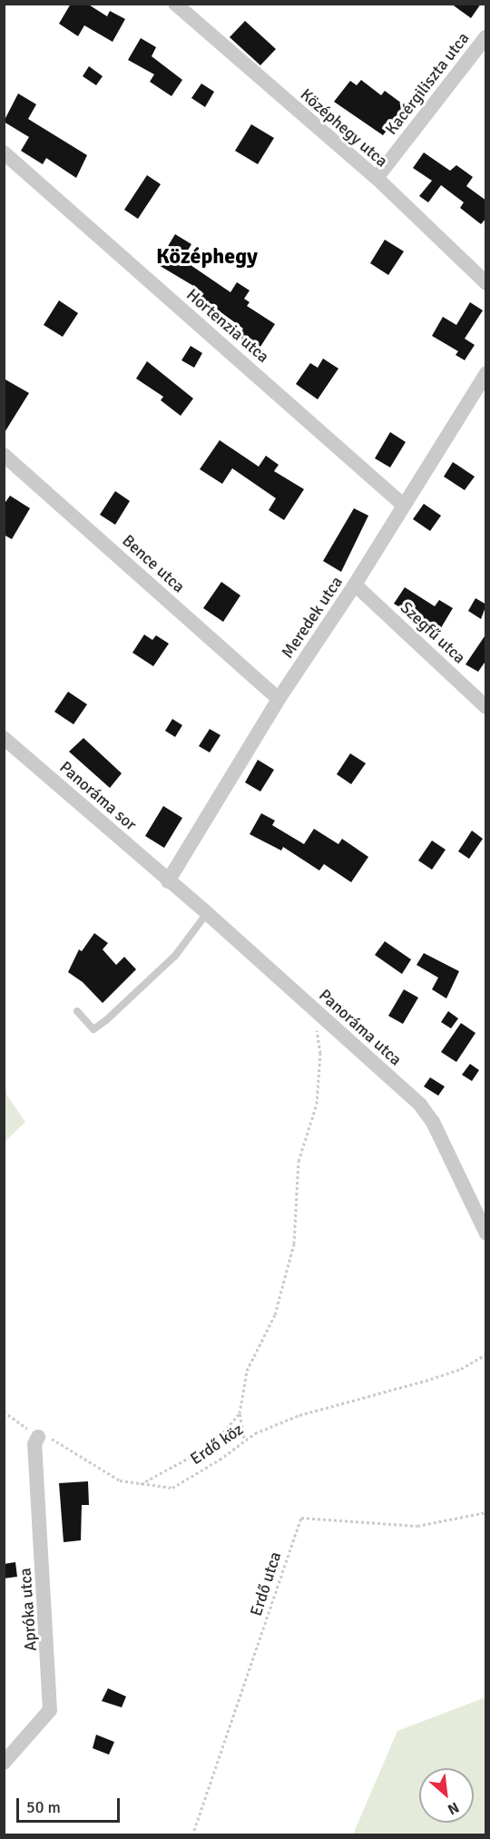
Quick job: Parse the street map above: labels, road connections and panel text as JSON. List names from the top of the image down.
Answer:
{
  "streets": {
    "street": [
      "Kacérgiliszta utca",
      "Középhegy utca",
      "Hortenzia utca",
      "Bence utca",
      "Meredek utca",
      "Szegfű utca",
      "Panoráma sor",
      "Panoráma utca",
      "Apróka utca"
    ],
    "path": ["Erdő köz", "Erdő utca"]
  },
  "crossings": [
    ["Kacérgiliszta utca", "Középhegy utca"],
    ["Hortenzia utca", "Meredek utca"],
    ["Bence utca", "Meredek utca"],
    ["Meredek utca", "Szegfű utca"],
    ["Meredek utca", "Panoráma sor"],
    ["Meredek utca", "Panoráma utca"],
    ["Panoráma sor", "Panoráma utca"],
    ["Erdő köz", "Apróka utca"]
  ],
  "districts": ["Középhegy"],
  "scale_bar": "50 m",
  "north": "bottom right"
}
